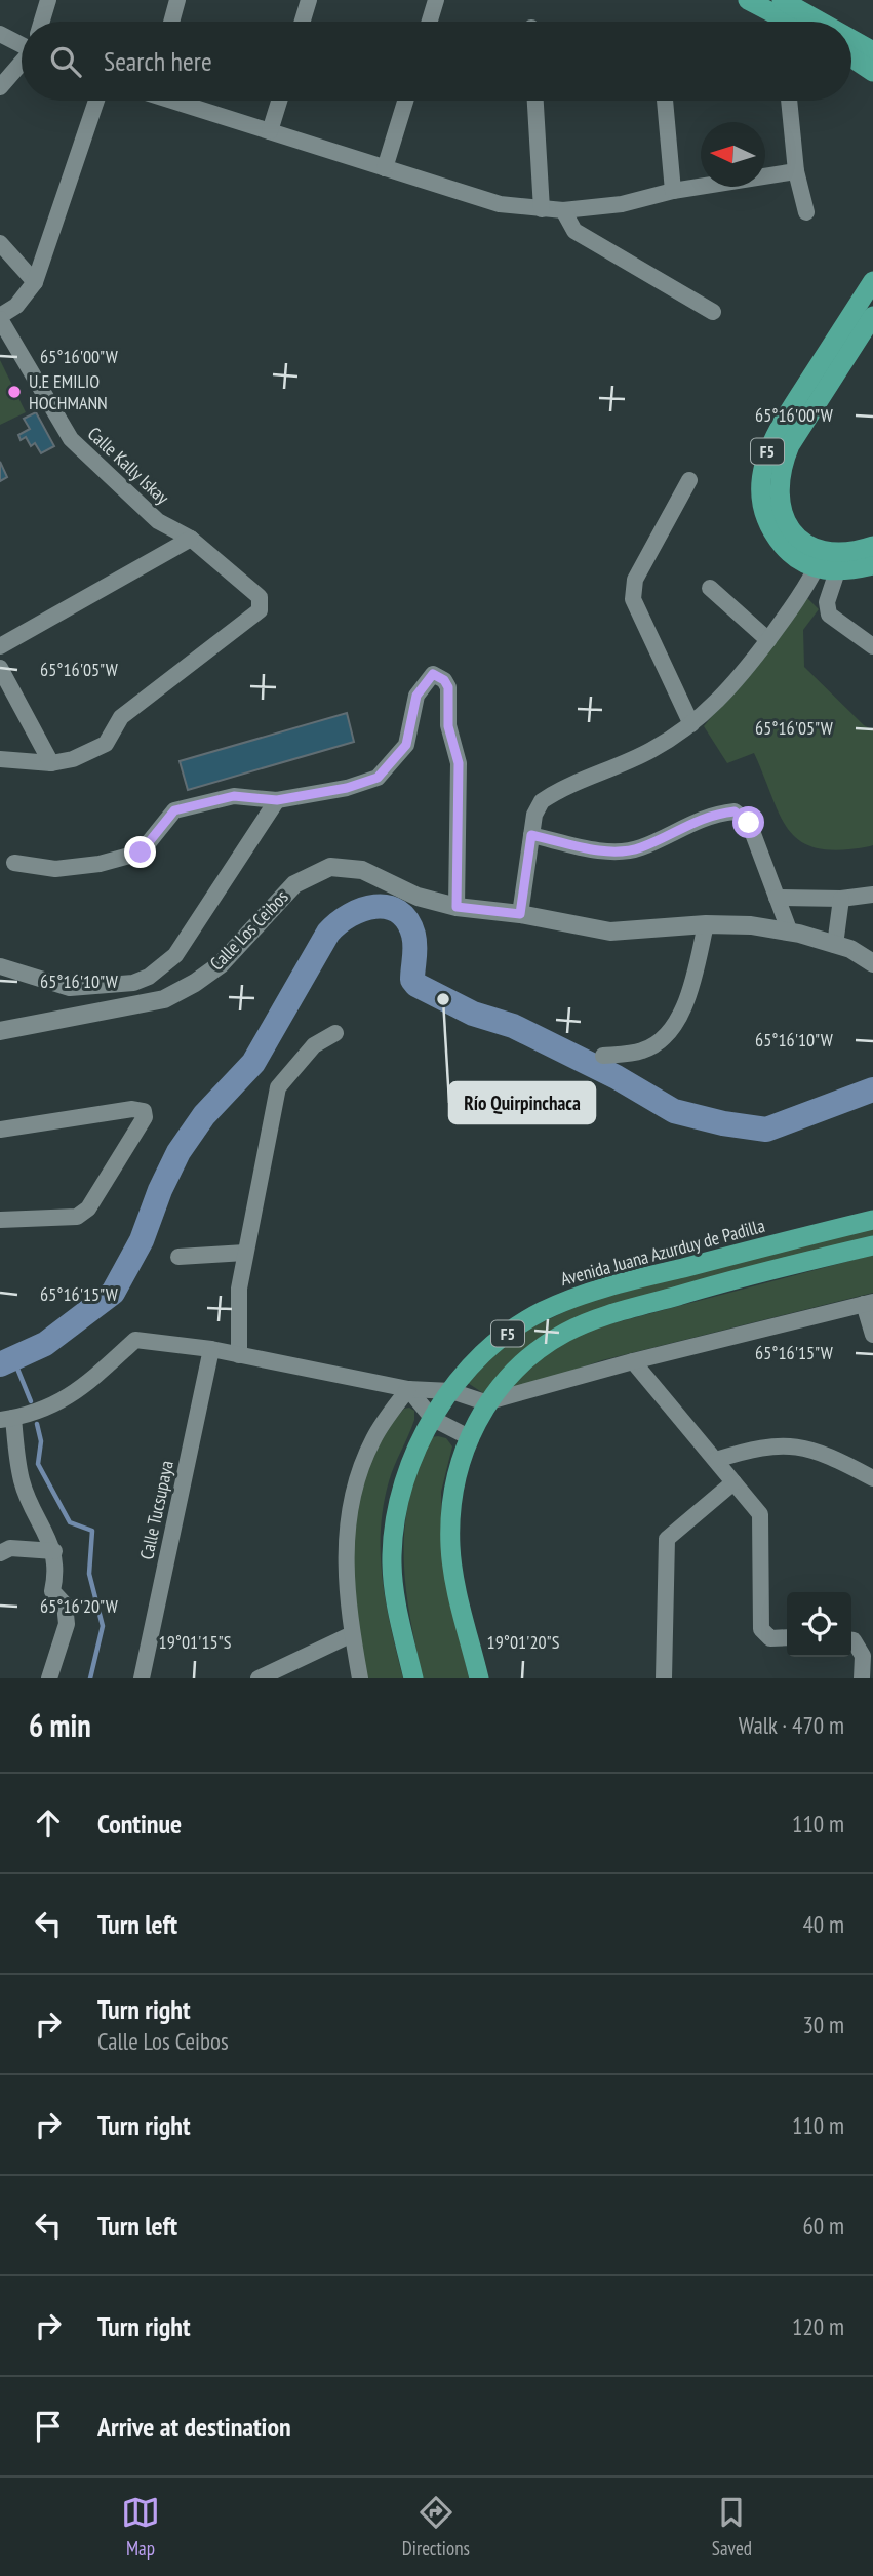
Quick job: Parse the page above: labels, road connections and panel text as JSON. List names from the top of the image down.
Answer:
{
  "streets": {
    "highway": ["F5", "Avenida Juana Azurduy de Padilla"],
    "street": ["Calle Kally Iskay", "Calle Los Ceibos", "Calle Tucsupaya"]
  },
  "places": ["U.E EMILIO HOCHMANN", "Río Quirpinchaca"],
  "north": "left",
  "page": {
    "search": "Search here",
    "heading": ["6 min", "Walk · 470 m"],
    "list": [
      ["Continue", "110 m"],
      ["Turn left", "40 m"],
      ["Turn right", "Calle Los Ceibos", "30 m"],
      ["Turn right", "110 m"],
      ["Turn left", "60 m"],
      ["Turn right", "120 m"],
      "Arrive at destination"
    ],
    "nav": ["Map", "Directions", "Saved"]
  },
  "coordinates": [
    "65°16'00\"W",
    "65°16'05\"W",
    "65°16'10\"W",
    "65°16'15\"W",
    "65°16'20\"W",
    "19°01'15\"S",
    "19°01'20\"S"
  ]
}
